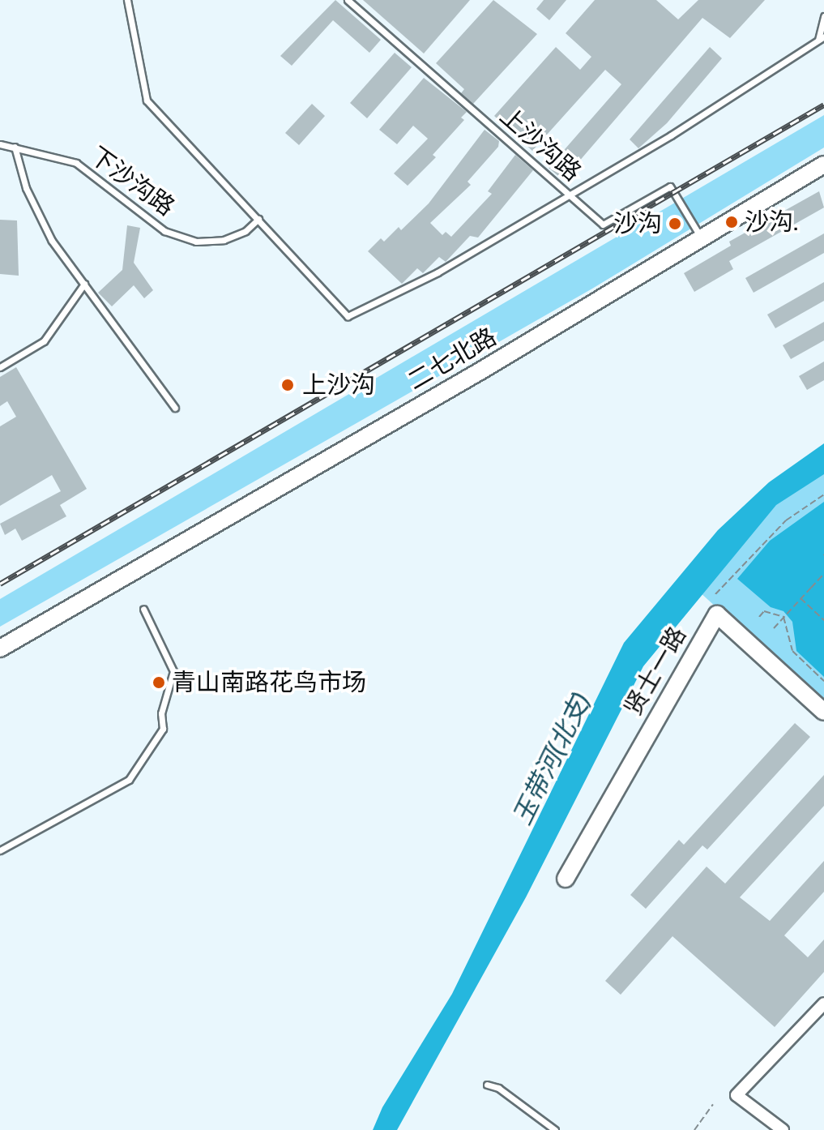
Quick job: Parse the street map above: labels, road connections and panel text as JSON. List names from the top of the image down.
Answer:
{
  "streets": {
    "main road": ["二七北路", "贤士一路"],
    "lane": ["上沙沟路", "下沙沟路"]
  },
  "crossings": [
    ["上沙沟路", "二七北路"]
  ],
  "water": ["玉带河(北支)"],
  "places": [
    "沙沟.",
    "沙沟",
    "上沙沟",
    "青山南路花鸟市场"
  ]
}
